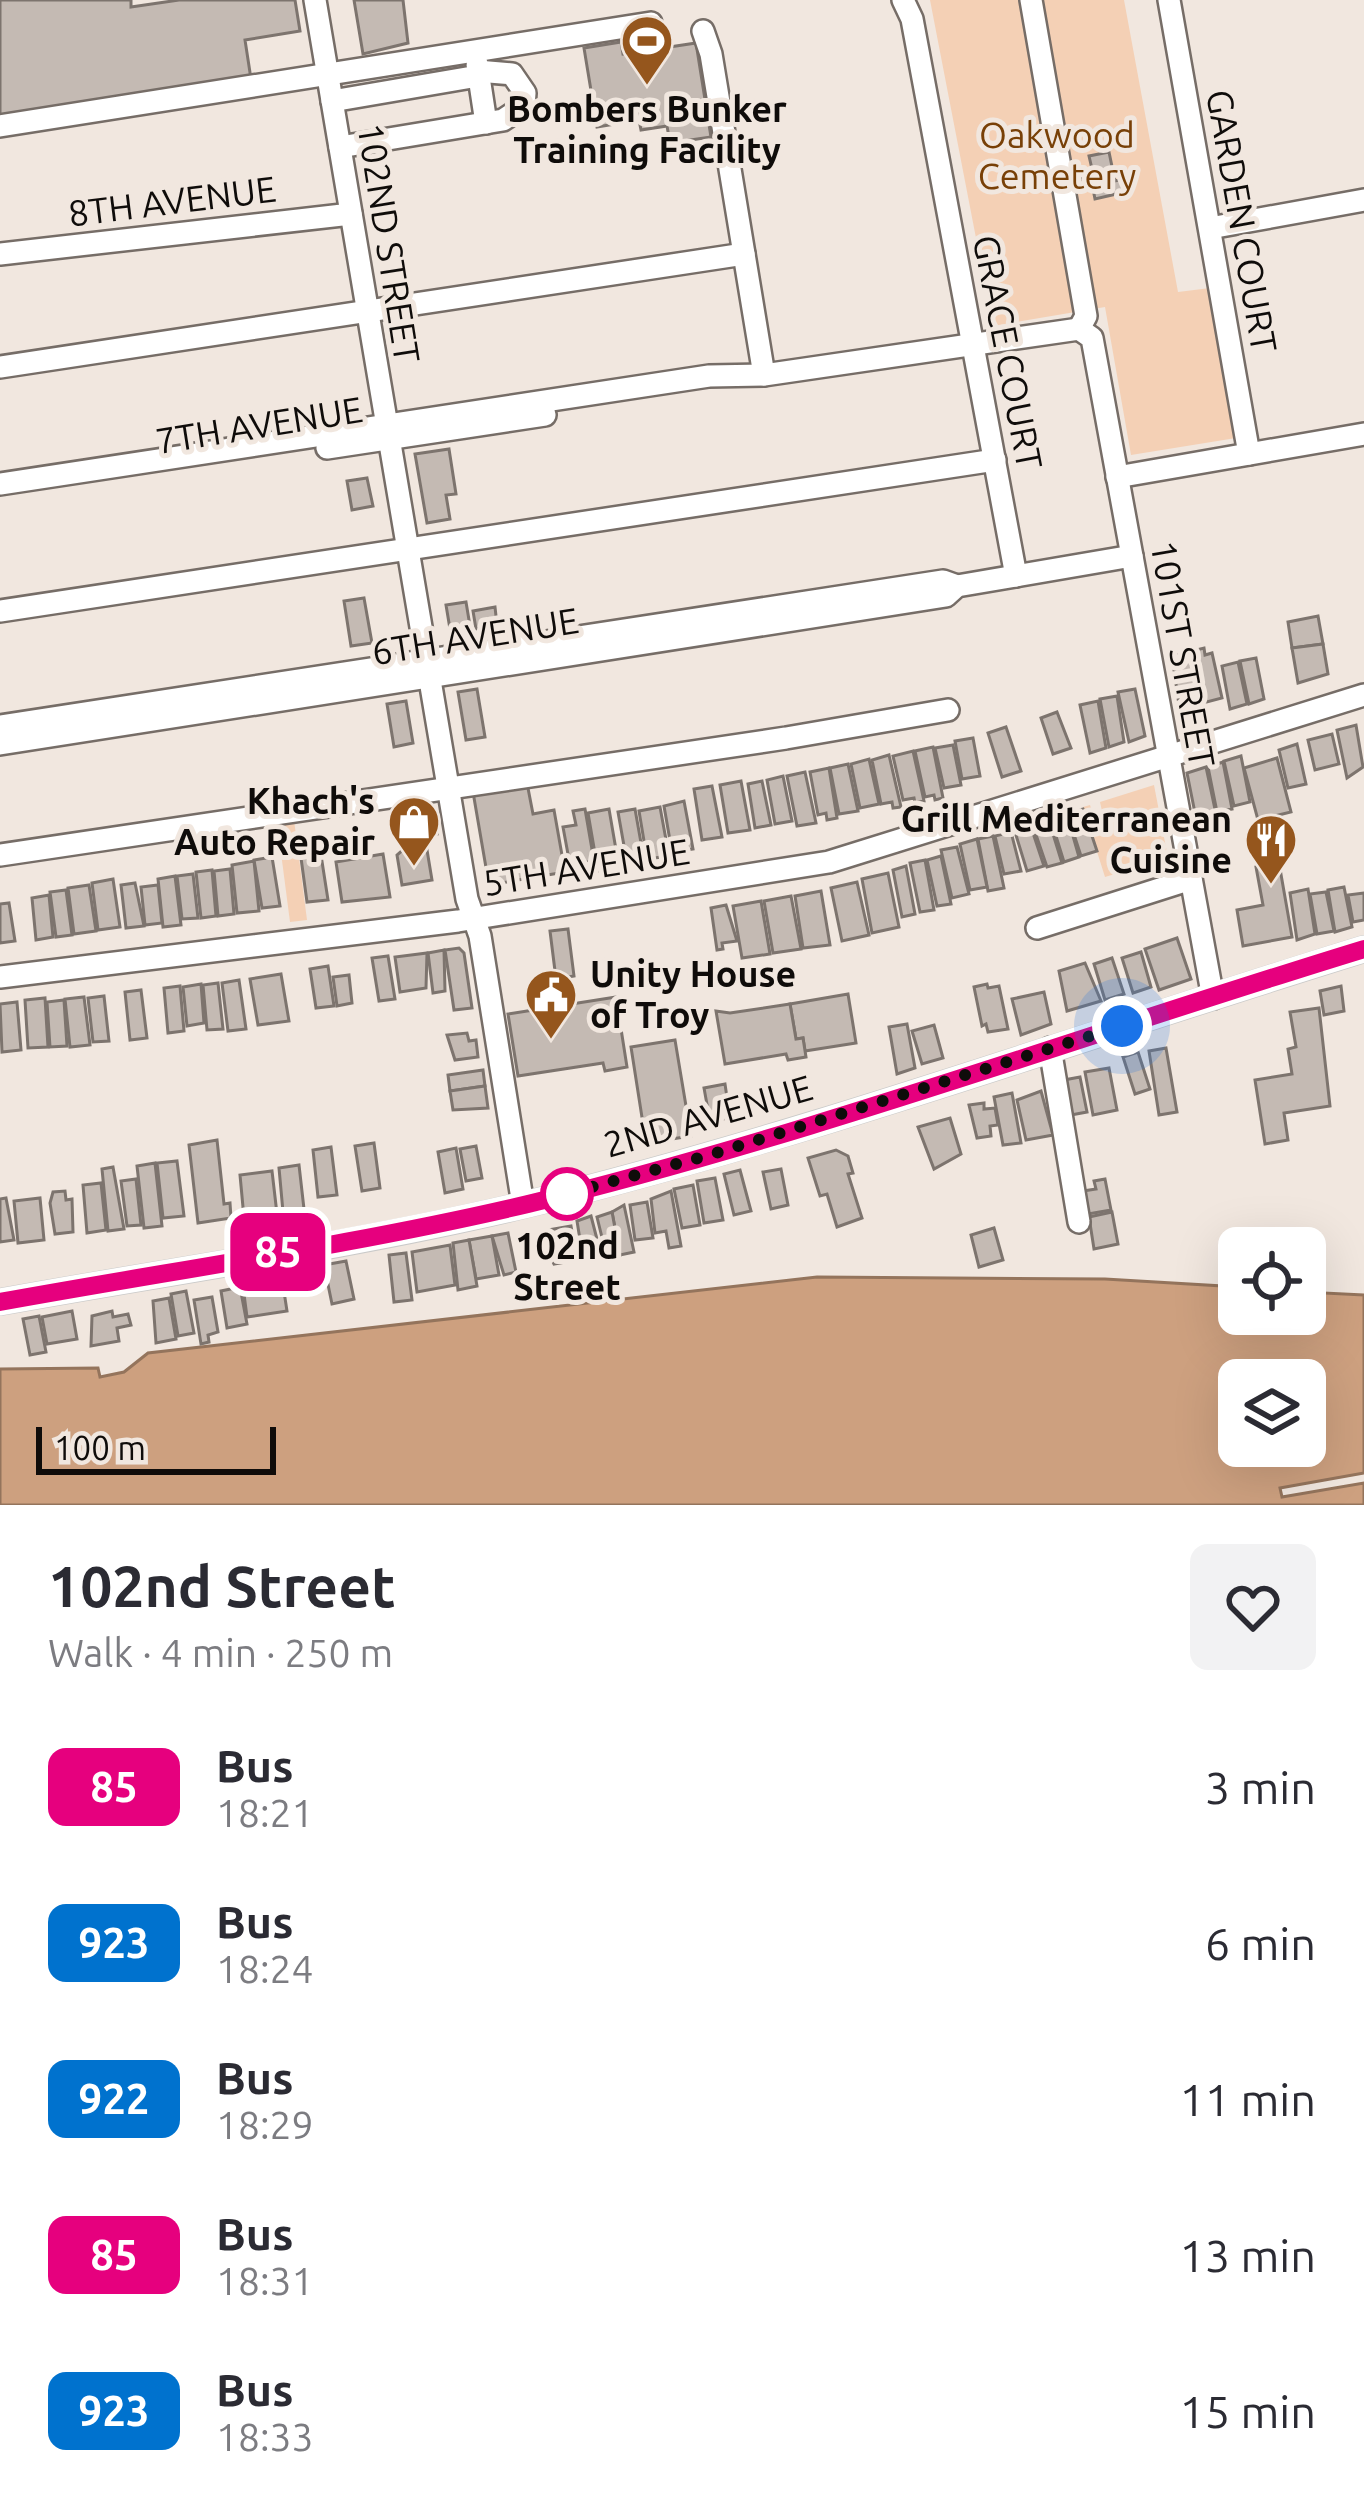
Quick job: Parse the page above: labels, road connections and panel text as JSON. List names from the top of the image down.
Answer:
{
  "streets": {
    "main road": ["2ND AVENUE"],
    "street": [
      "8TH AVENUE",
      "GARDEN COURT",
      "102ND STREET",
      "GRACE COURT",
      "7TH AVENUE",
      "6TH AVENUE",
      "101ST STREET",
      "5TH AVENUE"
    ]
  },
  "crossings": [
    ["8TH AVENUE", "102ND STREET"],
    ["102ND STREET", "7TH AVENUE"],
    ["102ND STREET", "6TH AVENUE"],
    ["102ND STREET", "5TH AVENUE"],
    ["102ND STREET", "2ND AVENUE"],
    ["GRACE COURT", "7TH AVENUE"],
    ["GRACE COURT", "6TH AVENUE"],
    ["7TH AVENUE", "101ST STREET"],
    ["6TH AVENUE", "101ST STREET"],
    ["101ST STREET", "5TH AVENUE"],
    ["101ST STREET", "2ND AVENUE"]
  ],
  "parks": ["Oakwood Cemetery"],
  "places": {
    "sports": ["Bombers Bunker Training Facility"],
    "shop": ["Khach's Auto Repair"],
    "restaurant": ["Grill Mediterranean Cuisine"],
    "public building": ["Unity House of Troy"],
    "other": ["102nd Street"]
  },
  "lines": ["bus line 85"],
  "scale_bar": "100 m",
  "page": {
    "on_map": "85",
    "scale": "100 m",
    "heading": ["102nd Street", "Walk · 4 min · 250 m"],
    "list": [
      {
        "mark": "85",
        "name": "Bus",
        "note": "18:21",
        "value": "3 min"
      },
      {
        "mark": "923",
        "name": "Bus",
        "note": "18:24",
        "value": "6 min"
      },
      {
        "mark": "922",
        "name": "Bus",
        "note": "18:29",
        "value": "11 min"
      },
      {
        "mark": "85",
        "name": "Bus",
        "note": "18:31",
        "value": "13 min"
      },
      {
        "mark": "923",
        "name": "Bus",
        "note": "18:33",
        "value": "15 min"
      }
    ]
  }
}
